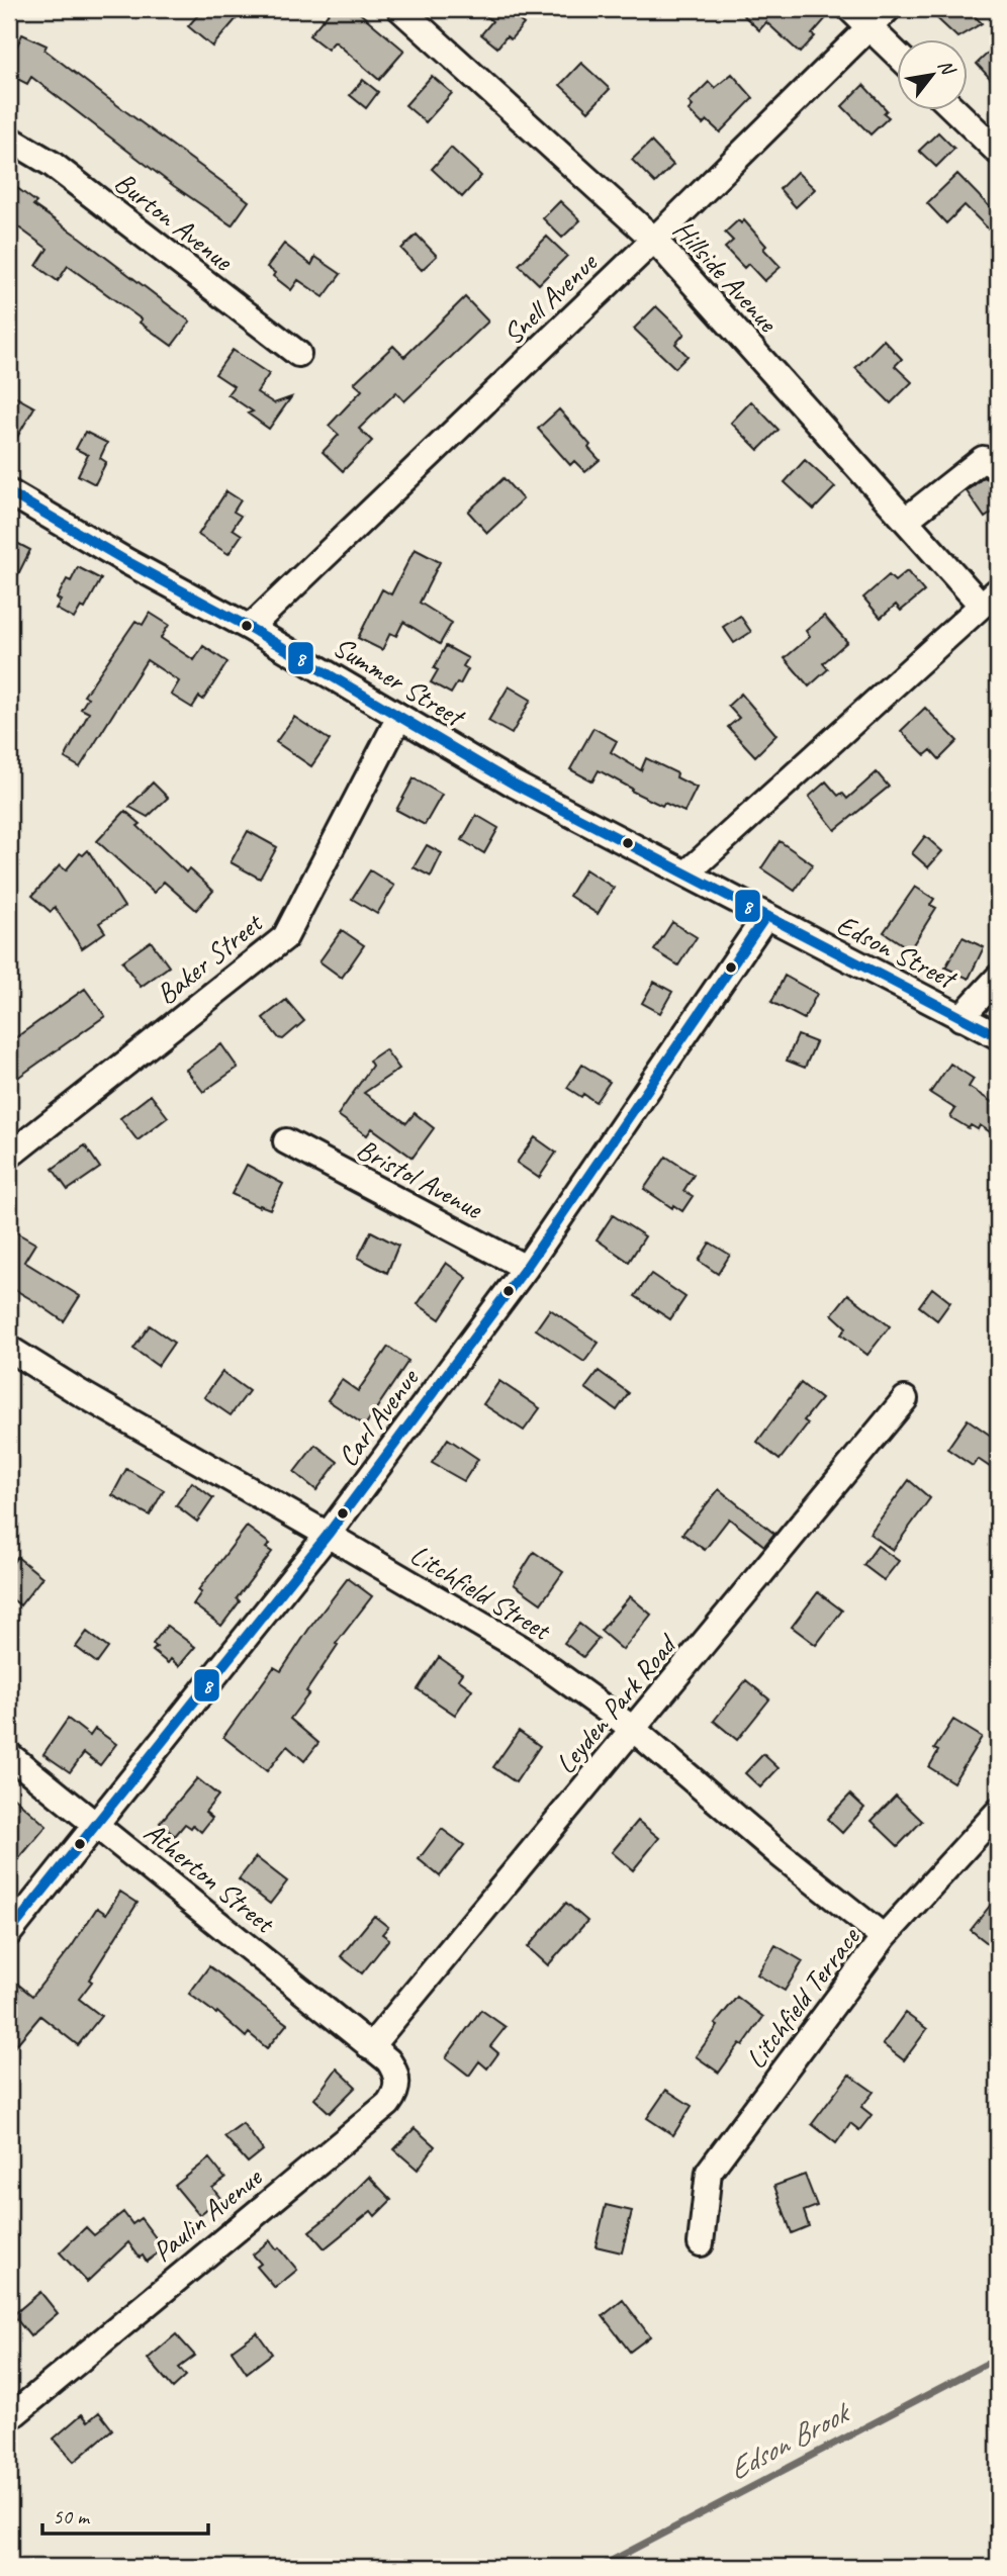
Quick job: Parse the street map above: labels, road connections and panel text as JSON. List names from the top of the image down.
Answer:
{
  "streets": {
    "street": [
      "Burton Avenue",
      "Hillside Avenue",
      "Snell Avenue",
      "Summer Street",
      "Edson Street",
      "Baker Street",
      "Bristol Avenue",
      "Carl Avenue",
      "Litchfield Street",
      "Leyden Park Road",
      "Atherton Street",
      "Litchfield Terrace",
      "Paulin Avenue"
    ]
  },
  "crossings": [
    ["Hillside Avenue", "Snell Avenue"],
    ["Snell Avenue", "Summer Street"],
    ["Summer Street", "Edson Street"],
    ["Summer Street", "Baker Street"],
    ["Summer Street", "Carl Avenue"],
    ["Edson Street", "Carl Avenue"],
    ["Bristol Avenue", "Carl Avenue"],
    ["Carl Avenue", "Litchfield Street"],
    ["Carl Avenue", "Atherton Street"],
    ["Litchfield Street", "Leyden Park Road"],
    ["Litchfield Street", "Litchfield Terrace"],
    ["Leyden Park Road", "Atherton Street"],
    ["Leyden Park Road", "Paulin Avenue"],
    ["Atherton Street", "Paulin Avenue"]
  ],
  "water": ["Edson Brook"],
  "lines": ["transit line 8"],
  "scale_bar": "50 m",
  "north": "top right"
}
